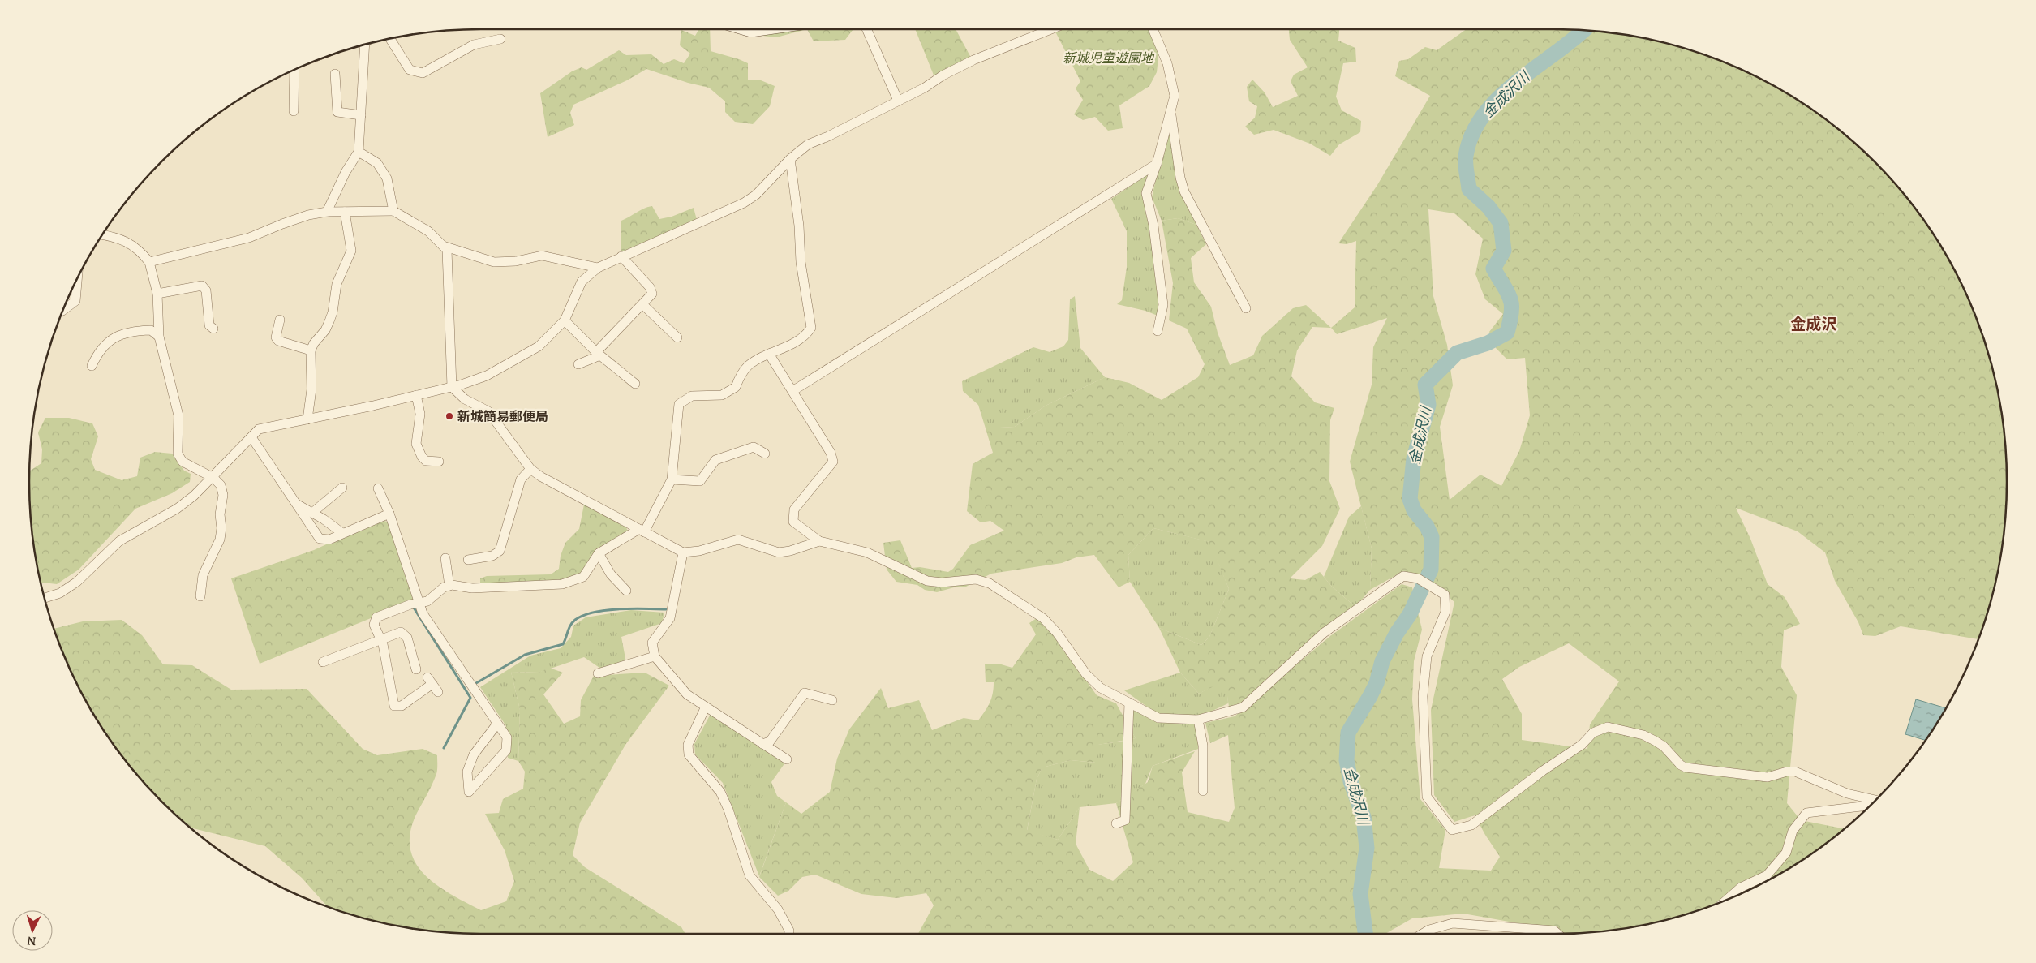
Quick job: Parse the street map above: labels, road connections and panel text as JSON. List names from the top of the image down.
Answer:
{
  "districts": ["金成沢"],
  "water": ["金成沢川"],
  "parks": ["新城児童遊園地"],
  "places": ["新城簡易郵便局"],
  "north": "bottom"
}
